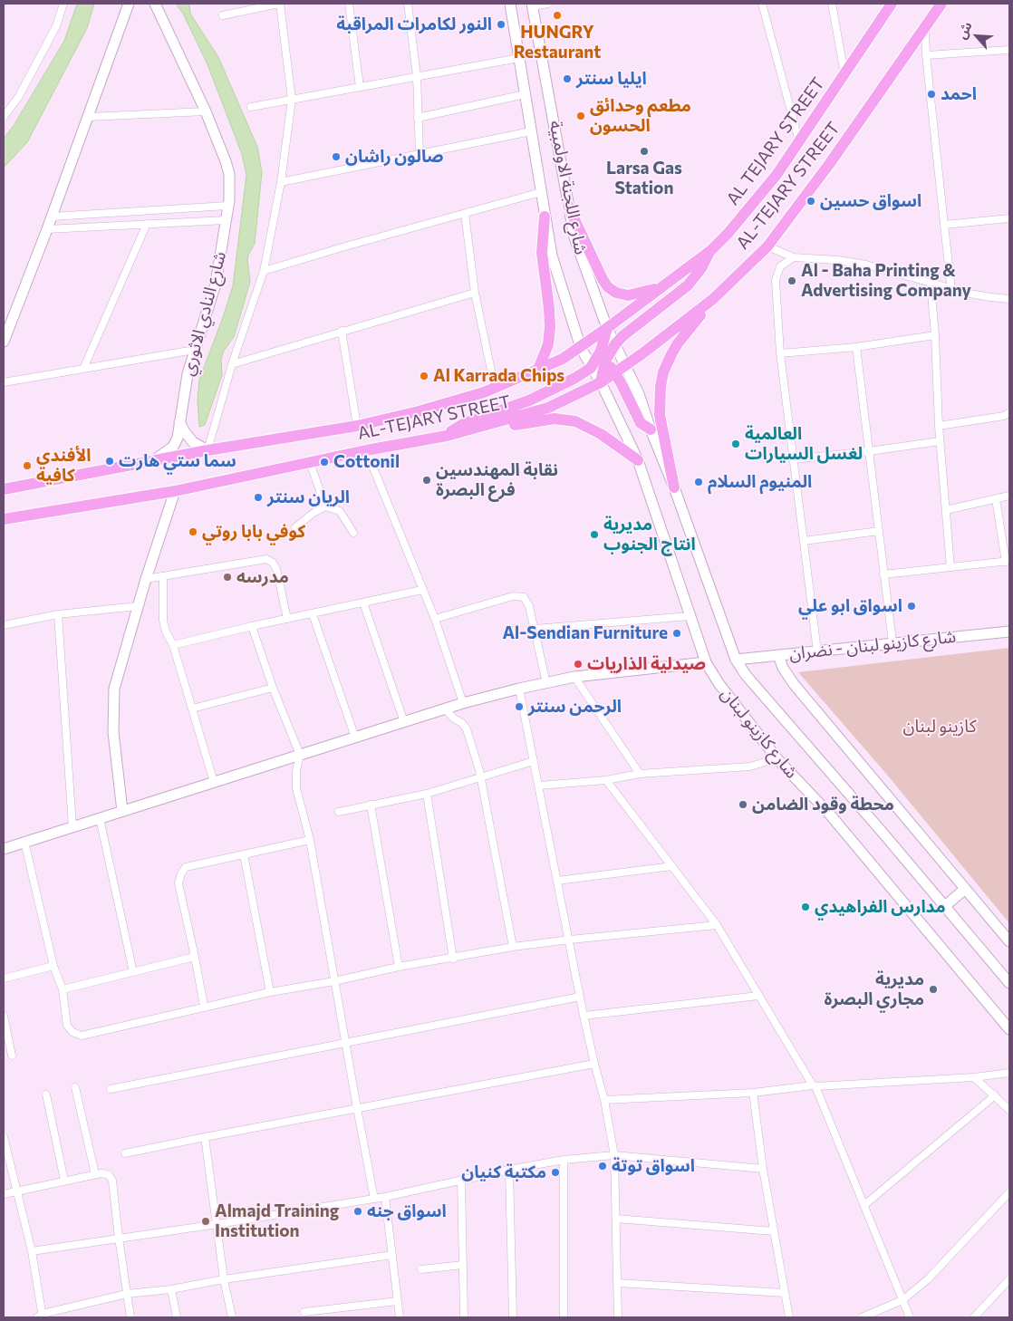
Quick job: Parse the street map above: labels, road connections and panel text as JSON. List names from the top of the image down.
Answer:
{
  "streets": {
    "main road": ["AL TEJARY STREET", "AL-TEJARY STREET"],
    "street": [
      "شارع اللجنة الاولمبية",
      "شارع النادي الاثوري",
      "شارع كازينو لبنان - نضران",
      "شارع كازينو لبنان"
    ]
  },
  "crossings": [
    ["AL TEJARY STREET", "AL-TEJARY STREET"],
    ["AL TEJARY STREET", "شارع اللجنة الاولمبية"],
    ["AL-TEJARY STREET", "شارع اللجنة الاولمبية"],
    ["AL-TEJARY STREET", "شارع النادي الاثوري"],
    ["AL-TEJARY STREET", "شارع كازينو لبنان"],
    ["شارع اللجنة الاولمبية", "شارع كازينو لبنان"],
    ["شارع كازينو لبنان - نضران", "شارع كازينو لبنان"]
  ],
  "parks": ["كازينو لبنان"],
  "places": [
    "HUNGRY Restaurant",
    "النور لكامرات المراقبة",
    "ايليا سنتر",
    "احمد",
    "مطعم وحدائق الحسون",
    "Larsa Gas Station",
    "صالون راشان",
    "اسواق حسين",
    "Al - Baha Printing & Advertising Company",
    "Al Karrada Chips",
    "العالمية لغسل السيارات",
    "سما ستي هارت",
    "Cottonil",
    "الأفندي كافيه",
    "نقابة المهندسين فرع البصرة",
    "المنيوم السلام",
    "الريان سنتر",
    "كوفي بابا روتي",
    "مديرية انتاج الجنوب",
    "مدرسه",
    "اسواق ابو علي",
    "Al-Sendian Furniture",
    "صيدلية الذاريات",
    "الرحمن سنتر",
    "محطة وقود الضامن",
    "مدارس الفراهيدي",
    "مديرية مجاري البصرة",
    "اسواق توتة",
    "مكتبة كنيان",
    "اسواق جنه",
    "Almajd Training Institution"
  ],
  "north": "top left"
}
